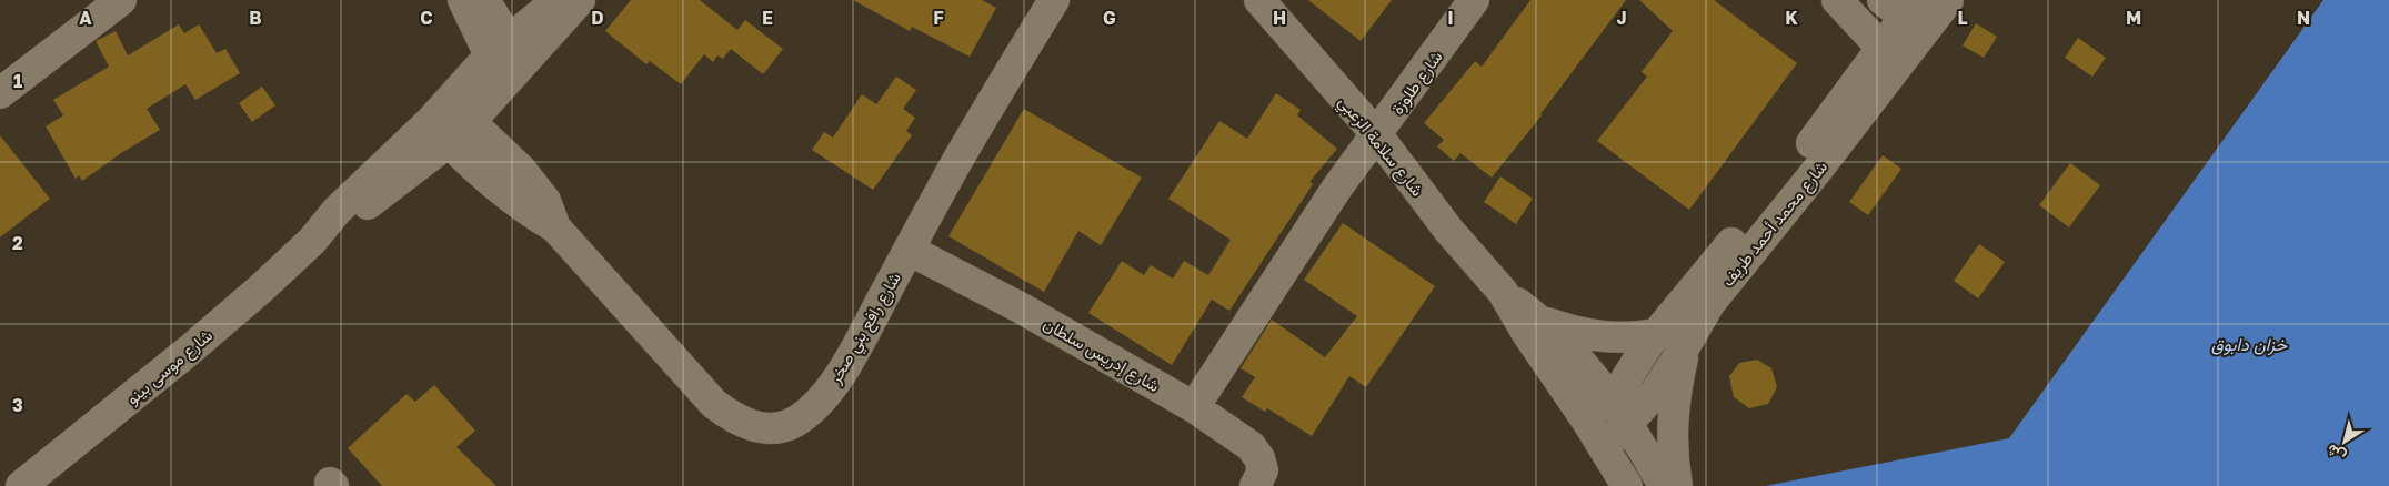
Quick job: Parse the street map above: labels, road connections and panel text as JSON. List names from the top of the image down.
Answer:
{
  "streets": {
    "street": [
      "شارع طلوزة",
      "شارع سلامة الزعبي",
      "شارع محمد أحمد طريف",
      "شارع رافع بني صخر",
      "شارع إدريس سلطان",
      "شارع موسى بينو"
    ]
  },
  "crossings": [
    ["شارع طلوزة", "شارع سلامة الزعبي"],
    ["شارع طلوزة", "شارع إدريس سلطان"],
    ["شارع سلامة الزعبي", "شارع محمد أحمد طريف"],
    ["شارع رافع بني صخر", "شارع إدريس سلطان"],
    ["شارع رافع بني صخر", "شارع موسى بينو"]
  ],
  "water": ["خزان دابوق"],
  "north": "bottom left",
  "grid": {
    "columns": [
      "A",
      "B",
      "C",
      "D",
      "E",
      "F",
      "G",
      "H",
      "I",
      "J",
      "K",
      "L",
      "M",
      "N"
    ],
    "rows": ["1", "2", "3"]
  }
}
